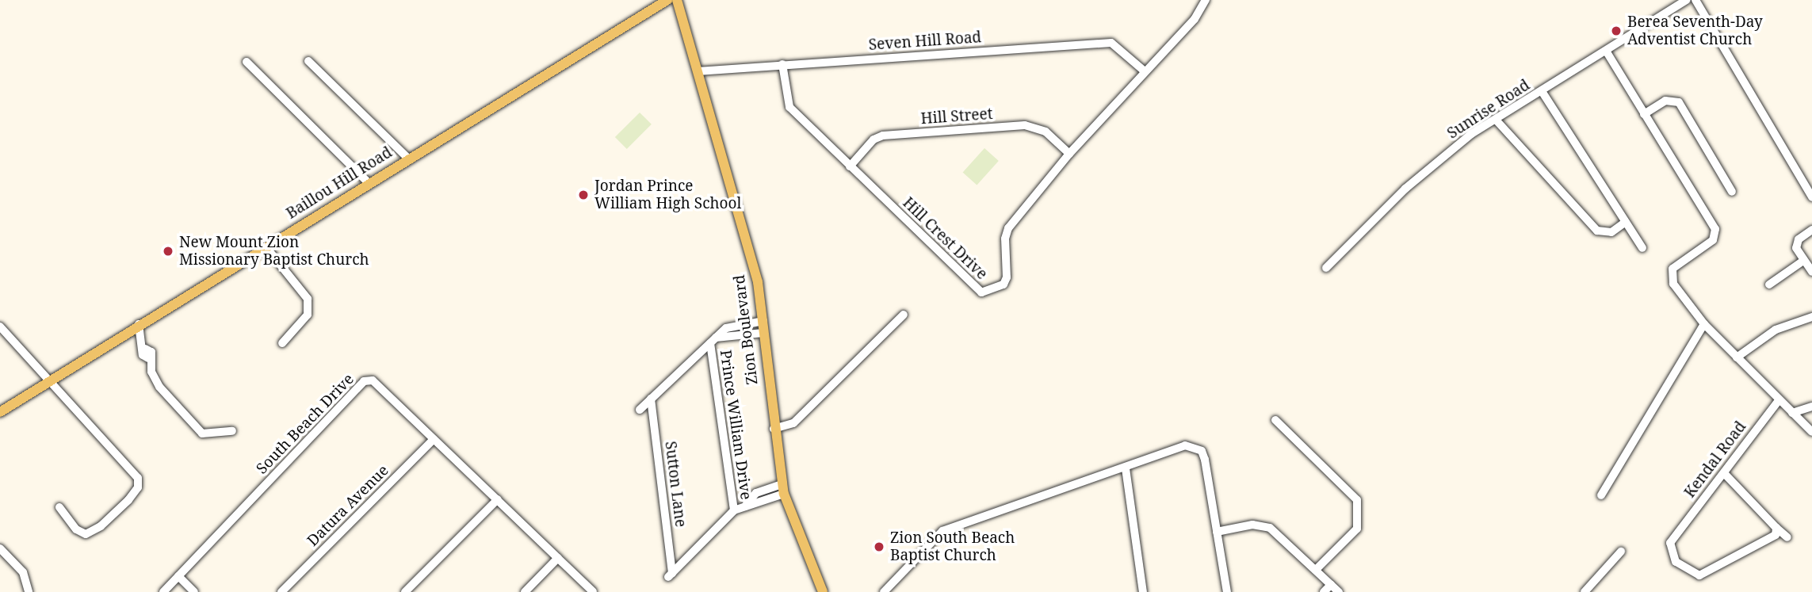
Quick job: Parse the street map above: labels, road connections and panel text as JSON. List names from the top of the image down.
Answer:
{
  "streets": {
    "main road": ["Baillou Hill Road", "Zion Boulevard"],
    "street": [
      "Seven Hill Road",
      "Sunrise Road",
      "Hill Street",
      "Hill Crest Drive",
      "South Beach Drive",
      "Prince William Drive",
      "Kendal Road",
      "Sutton Lane",
      "Datura Avenue"
    ]
  },
  "crossings": [
    ["Seven Hill Road", "Hill Crest Drive"],
    ["Seven Hill Road", "Zion Boulevard"],
    ["Hill Street", "Hill Crest Drive"],
    ["South Beach Drive", "Datura Avenue"],
    ["Prince William Drive", "Sutton Lane"]
  ],
  "places": [
    "Berea Seventh-Day Adventist Church",
    "Jordan Prince William High School",
    "New Mount Zion Missionary Baptist Church",
    "Zion South Beach Baptist Church"
  ]
}
